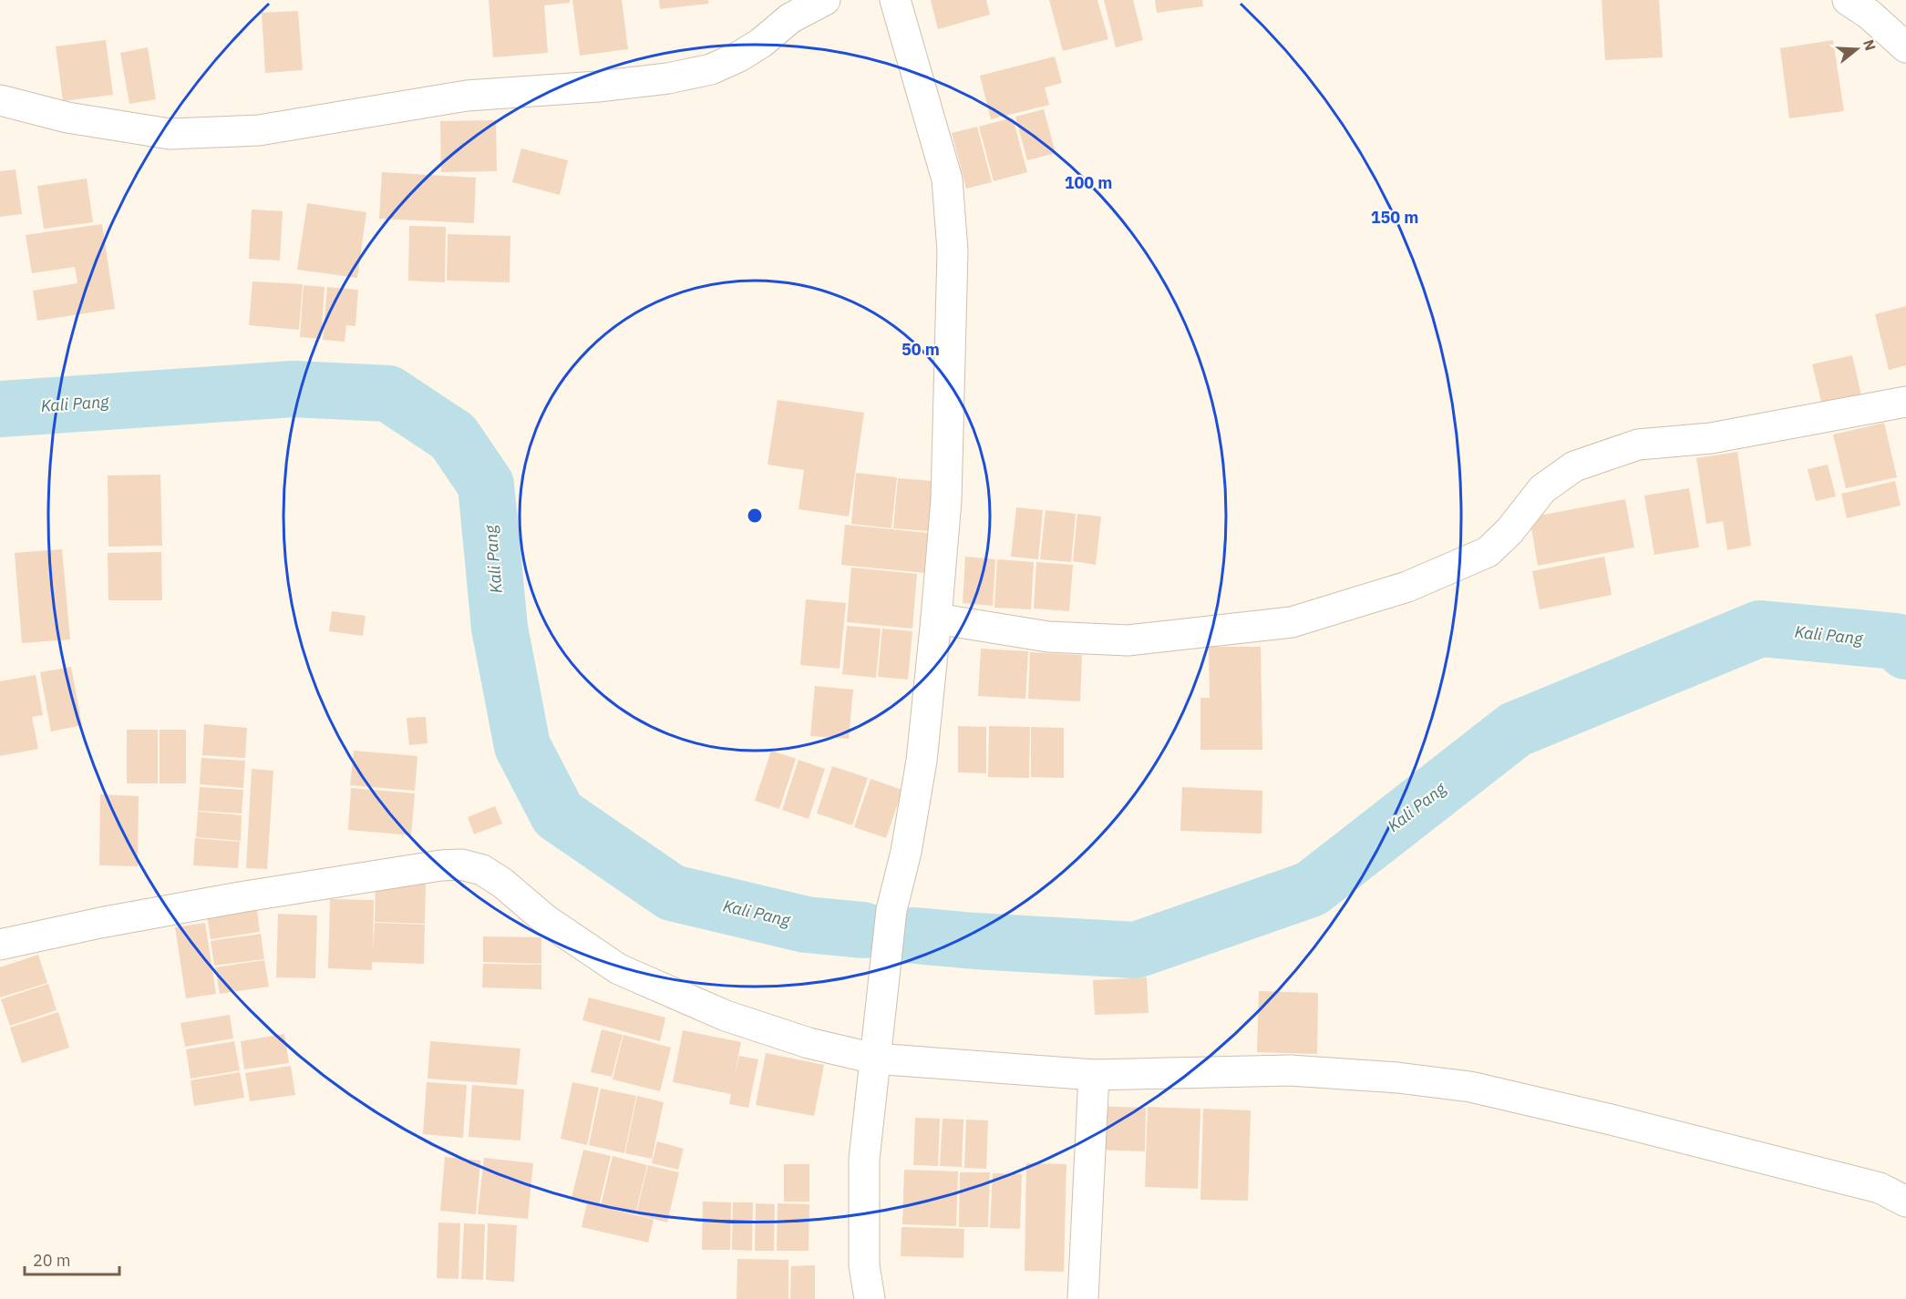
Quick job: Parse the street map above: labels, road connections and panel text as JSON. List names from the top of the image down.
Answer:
{
  "water": ["Kali Pang"],
  "scale_bar": "20 m",
  "north": "right",
  "rings": ["100 m", "150 m", "50 m"]
}
